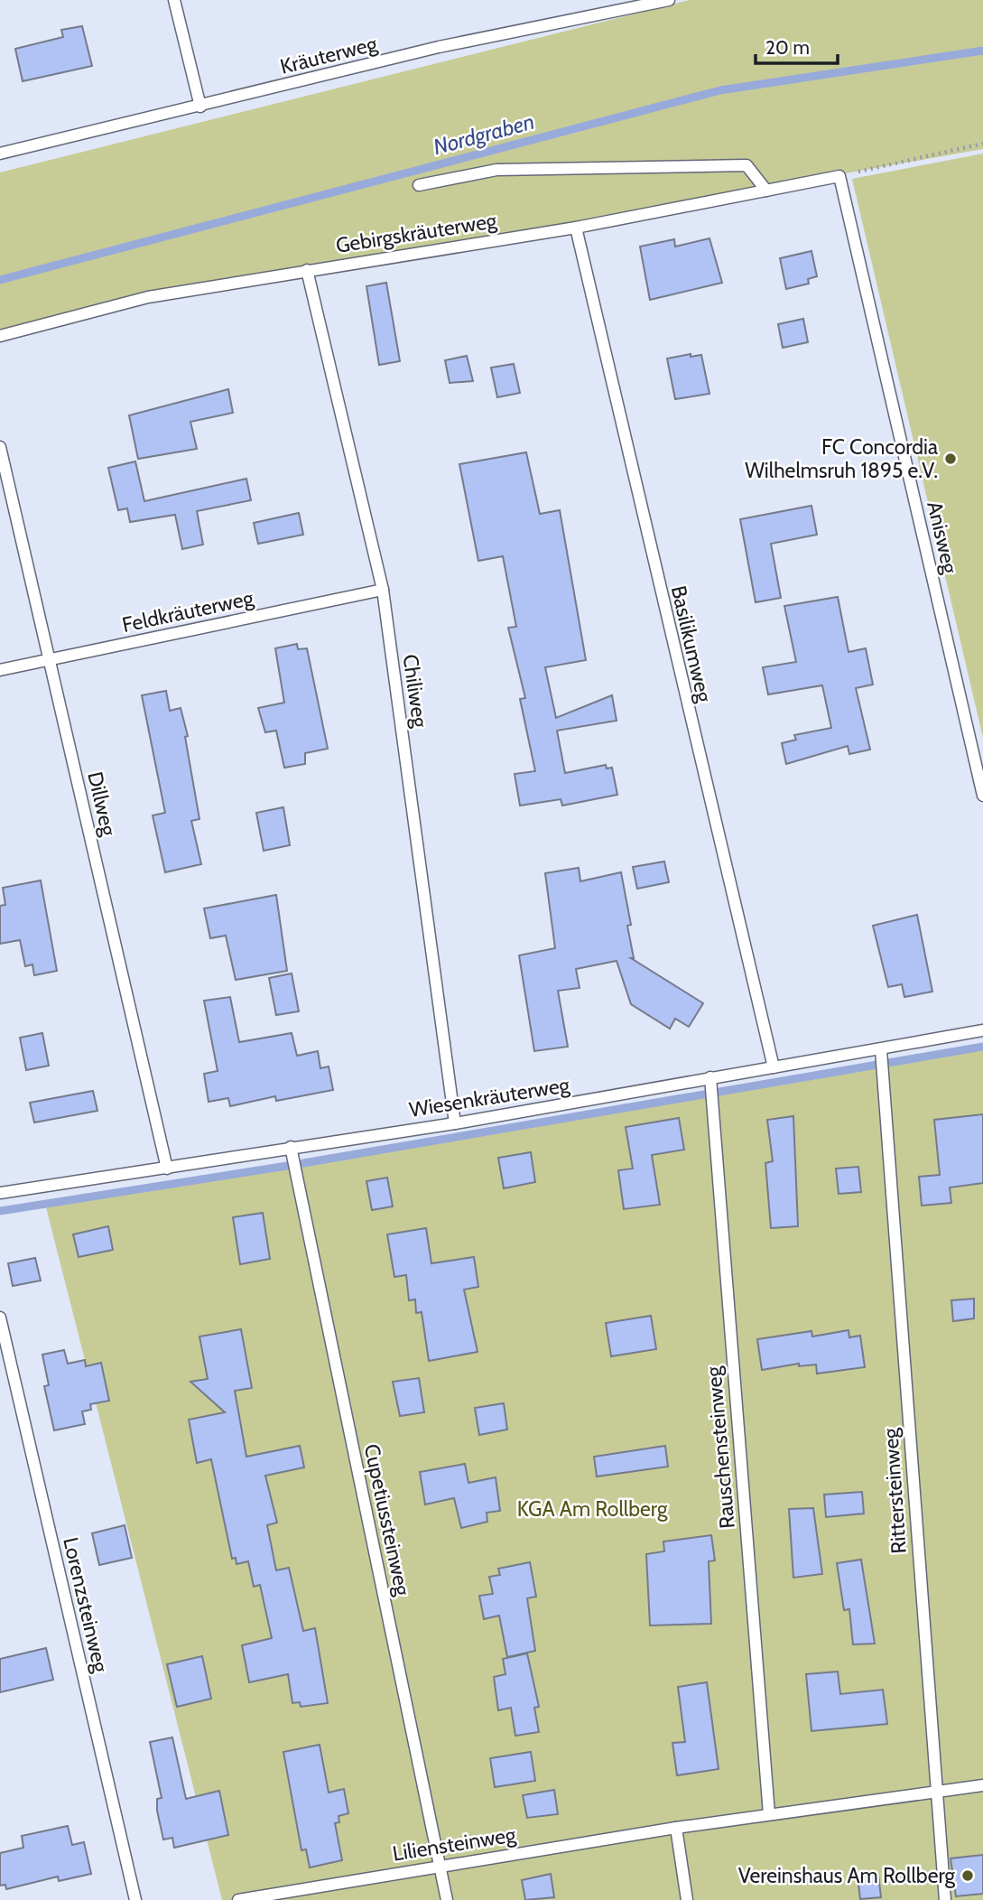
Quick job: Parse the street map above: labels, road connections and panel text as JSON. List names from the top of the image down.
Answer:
{
  "streets": {
    "lane": [
      "Kräuterweg",
      "Gebirgskräuterweg",
      "Anisweg",
      "Feldkräuterweg",
      "Basilikumweg",
      "Chiliweg",
      "Dillweg",
      "Wiesenkräuterweg",
      "Rauschensteinweg",
      "Rittersteinweg",
      "Cupetiussteinweg",
      "Lorenzsteinweg",
      "Liliensteinweg"
    ]
  },
  "crossings": [
    ["Gebirgskräuterweg", "Anisweg"],
    ["Gebirgskräuterweg", "Basilikumweg"],
    ["Gebirgskräuterweg", "Chiliweg"],
    ["Feldkräuterweg", "Chiliweg"],
    ["Feldkräuterweg", "Dillweg"],
    ["Basilikumweg", "Wiesenkräuterweg"],
    ["Chiliweg", "Wiesenkräuterweg"],
    ["Dillweg", "Wiesenkräuterweg"],
    ["Wiesenkräuterweg", "Rauschensteinweg"],
    ["Wiesenkräuterweg", "Rittersteinweg"],
    ["Wiesenkräuterweg", "Cupetiussteinweg"],
    ["Rauschensteinweg", "Liliensteinweg"],
    ["Rittersteinweg", "Liliensteinweg"],
    ["Cupetiussteinweg", "Liliensteinweg"]
  ],
  "water": ["Nordgraben"],
  "parks": ["KGA Am Rollberg"],
  "places": ["FC Concordia Wilhelmsruh 1895 e.V.", "Vereinshaus Am Rollberg"],
  "scale_bar": "20 m"
}
